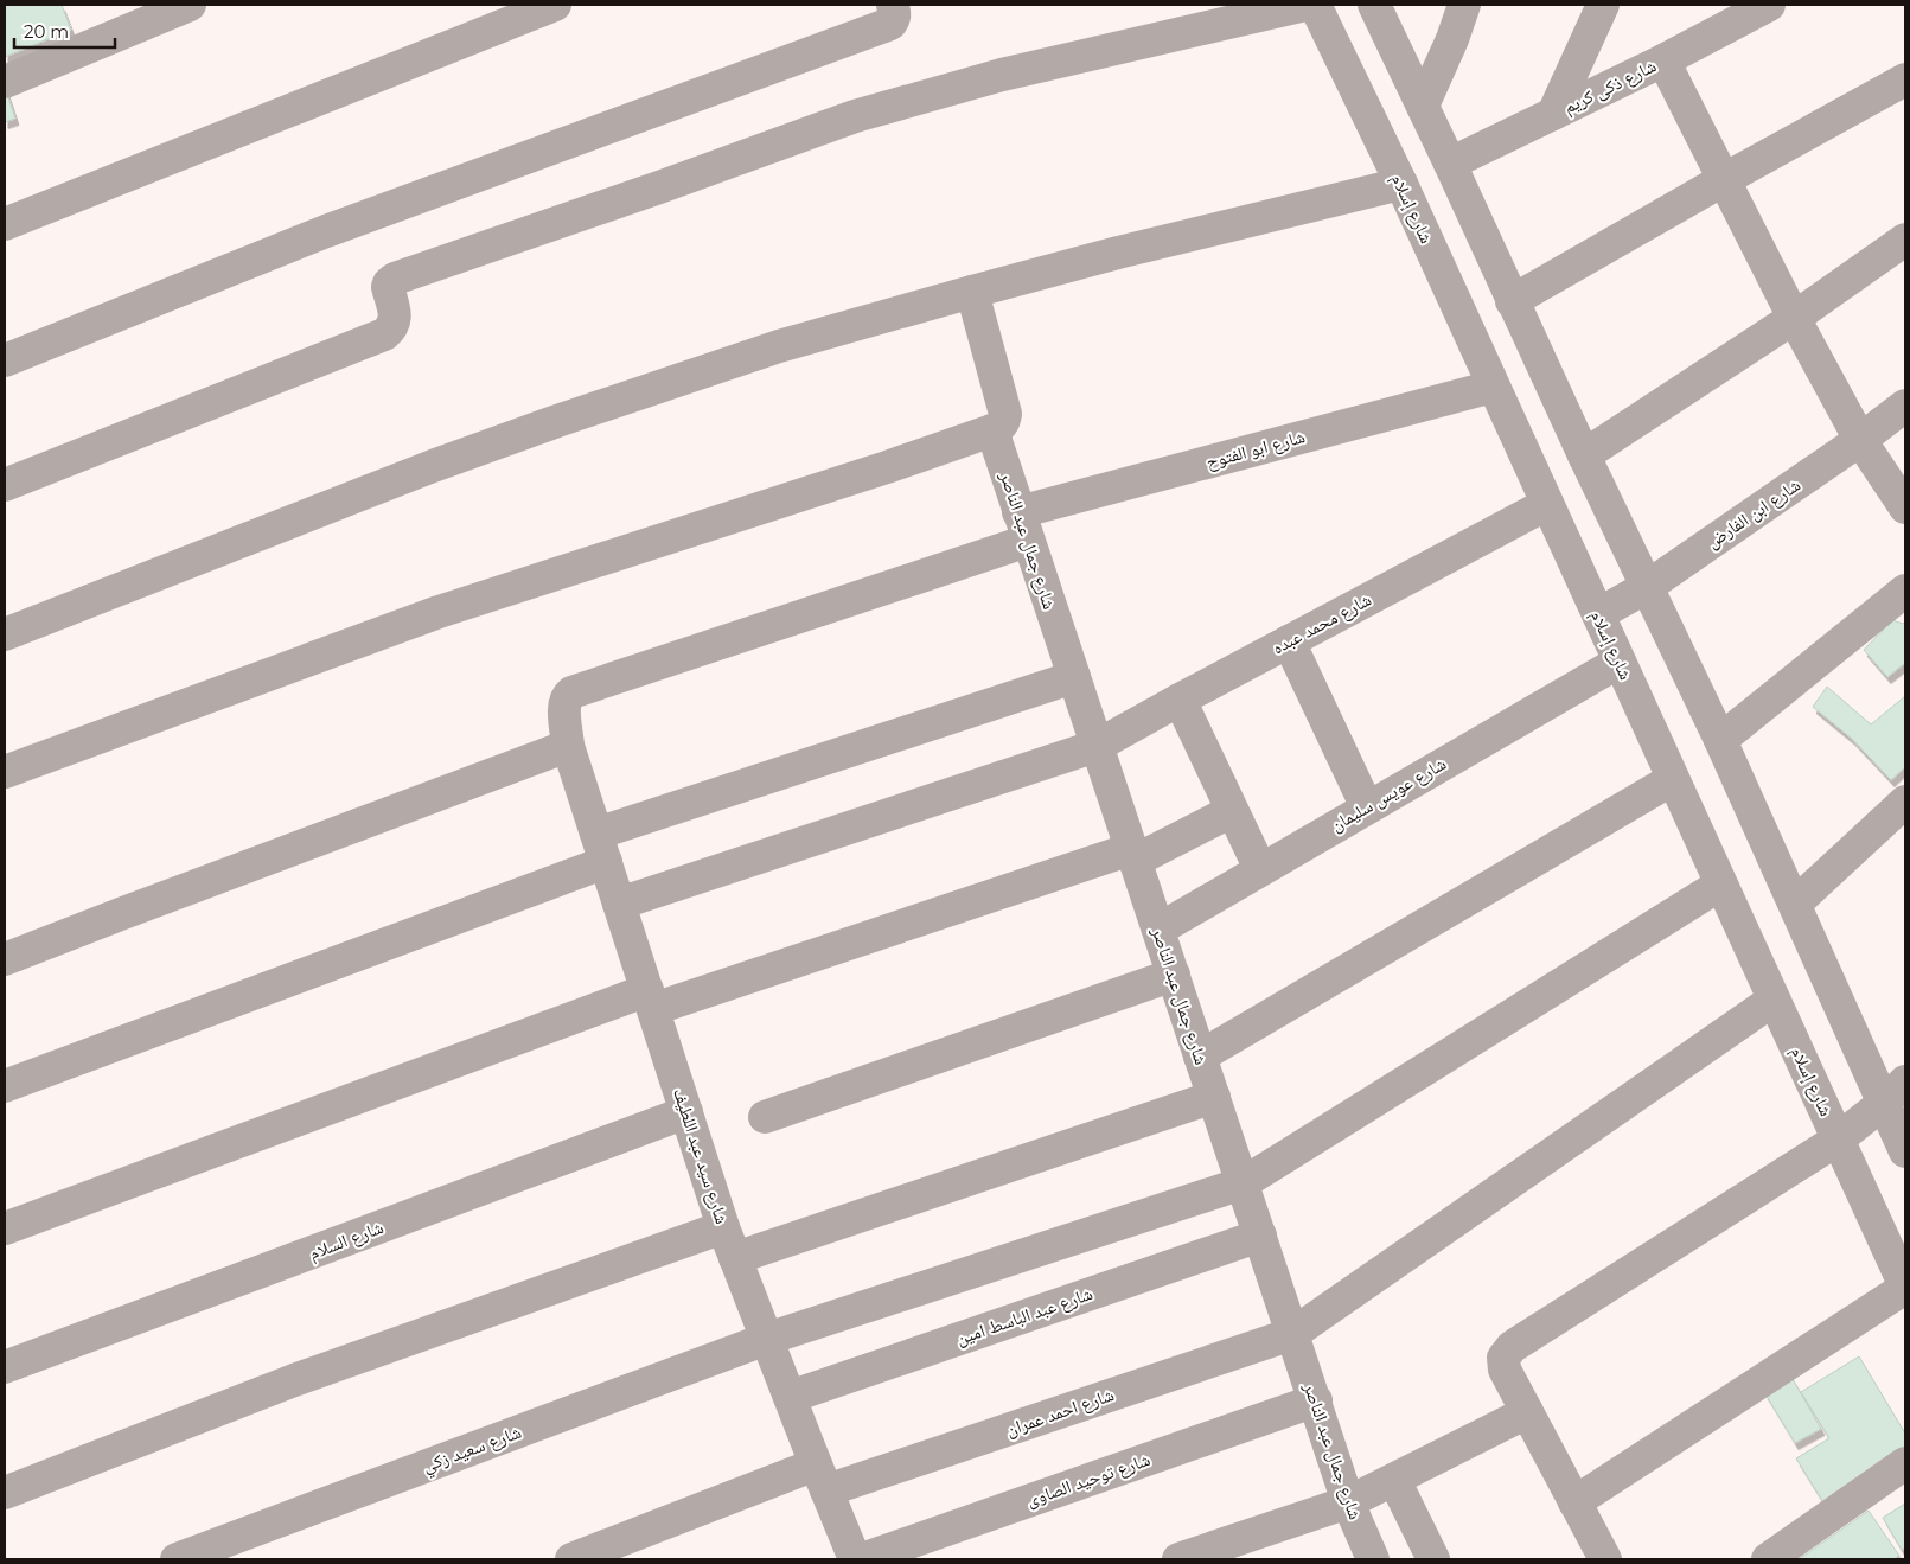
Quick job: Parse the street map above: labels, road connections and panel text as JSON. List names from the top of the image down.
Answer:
{
  "streets": {
    "street": [
      "شارع ذكى كريم",
      "شارع إسلام",
      "شارع ابو الفتوح",
      "شارع ابن الفارض",
      "شارع جمال عبد الناصر",
      "شارع محمد عبده",
      "شارع عويس سليمان",
      "شارع سيد عبد اللطيف",
      "شارع السلام",
      "شارع عبد الباسط امين",
      "شارع احمد عمران",
      "شارع سعيد زكي",
      "شارع توحيد الصاوى"
    ]
  },
  "crossings": [
    ["شارع إسلام", "شارع ابو الفتوح"],
    ["شارع إسلام", "شارع ابن الفارض"],
    ["شارع إسلام", "شارع محمد عبده"],
    ["شارع إسلام", "شارع عويس سليمان"],
    ["شارع إسلام", "شارع احمد عمران"],
    ["شارع إسلام", "شارع سعيد زكي"],
    ["شارع ابو الفتوح", "شارع جمال عبد الناصر"],
    ["شارع ابو الفتوح", "شارع سيد عبد اللطيف"],
    ["شارع جمال عبد الناصر", "شارع محمد عبده"],
    ["شارع جمال عبد الناصر", "شارع عويس سليمان"],
    ["شارع جمال عبد الناصر", "شارع عبد الباسط امين"],
    ["شارع جمال عبد الناصر", "شارع احمد عمران"],
    ["شارع جمال عبد الناصر", "شارع سعيد زكي"],
    ["شارع جمال عبد الناصر", "شارع توحيد الصاوى"],
    ["شارع محمد عبده", "شارع سيد عبد اللطيف"],
    ["شارع سيد عبد اللطيف", "شارع السلام"],
    ["شارع سيد عبد اللطيف", "شارع عبد الباسط امين"],
    ["شارع سيد عبد اللطيف", "شارع احمد عمران"],
    ["شارع سيد عبد اللطيف", "شارع سعيد زكي"]
  ],
  "scale_bar": "20 m"
}
